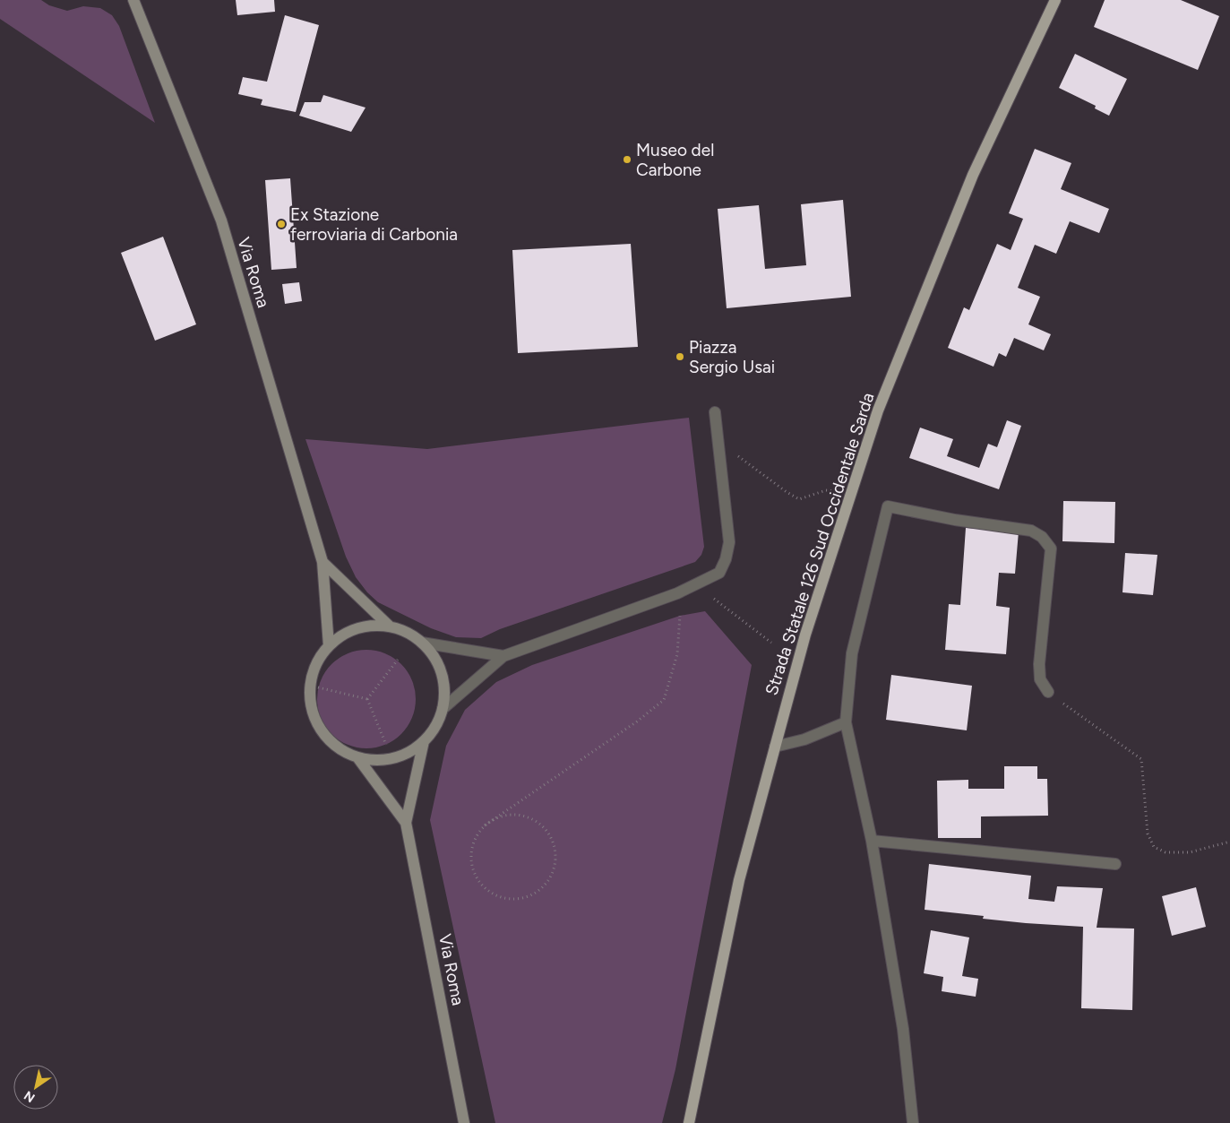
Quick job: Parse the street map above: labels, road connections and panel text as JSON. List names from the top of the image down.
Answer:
{
  "streets": {
    "main road": ["Via Roma", "Strada Statale 126 Sud Occidentale Sarda"]
  },
  "places": ["Museo del Carbone", "Ex Stazione ferroviaria di Carbonia", "Piazza Sergio Usai"],
  "north": "bottom left"
}
